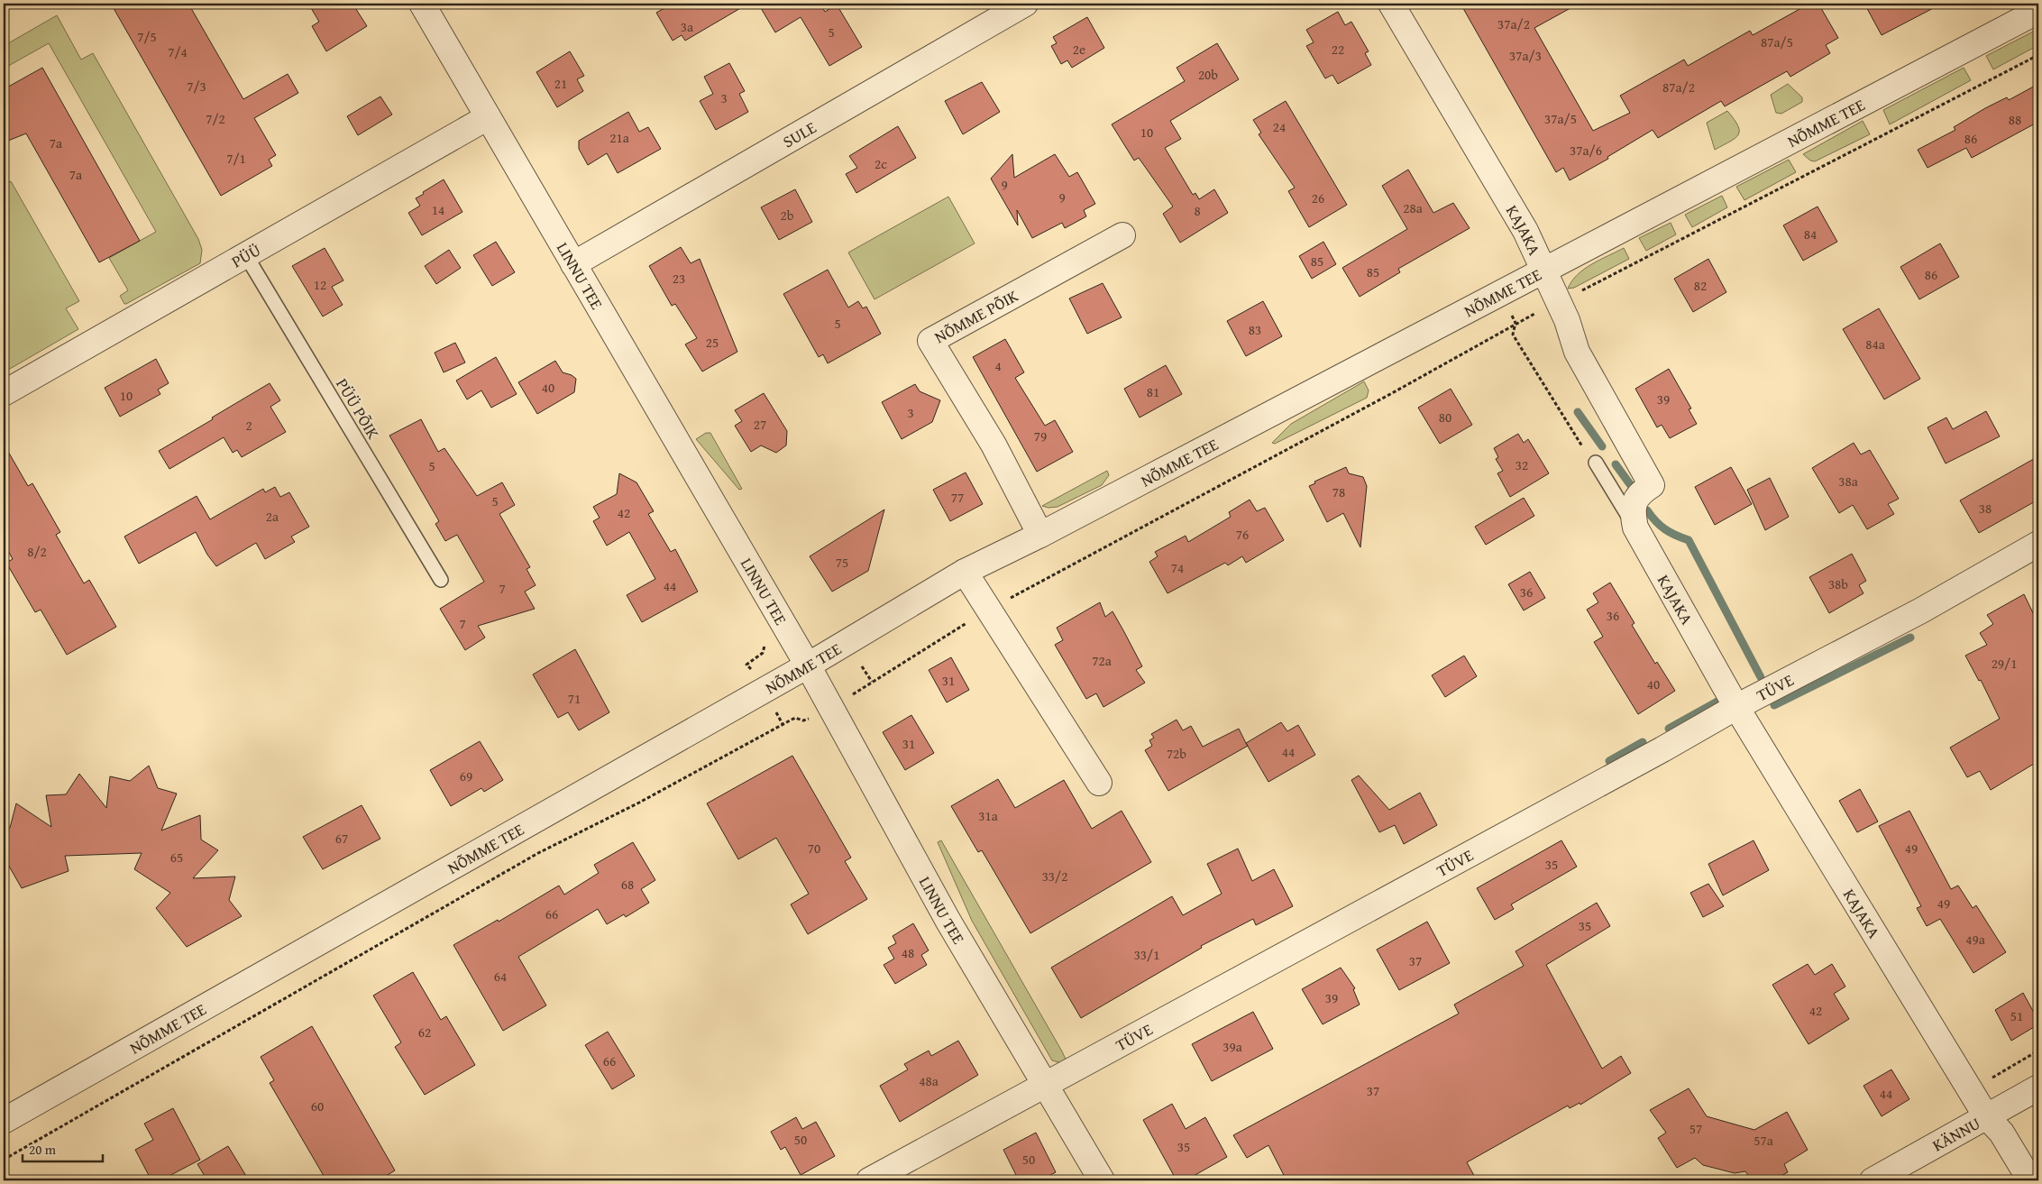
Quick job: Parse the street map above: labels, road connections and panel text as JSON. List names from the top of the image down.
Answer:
{
  "streets": {
    "street": [
      "NÕMME TEE",
      "SULE",
      "KAJAKA",
      "PÜÜ",
      "LINNU TEE",
      "NÕMME PÕIK",
      "TÜVE",
      "KÄNNU"
    ],
    "lane": ["PÜÜ PÕIK"]
  },
  "crossings": [
    ["NÕMME TEE", "KAJAKA"],
    ["NÕMME TEE", "LINNU TEE"],
    ["NÕMME TEE", "NÕMME PÕIK"],
    ["SULE", "LINNU TEE"],
    ["KAJAKA", "TÜVE"],
    ["KAJAKA", "KÄNNU"],
    ["PÜÜ", "LINNU TEE"],
    ["PÜÜ", "PÜÜ PÕIK"],
    ["LINNU TEE", "TÜVE"]
  ],
  "house_numbers": [
    "37a/2",
    "3a",
    "5",
    "7/5",
    "87a/5",
    "2e",
    "22",
    "7/4",
    "37a/3",
    "20b",
    "21",
    "7/3",
    "87a/2",
    "3",
    "7/2",
    "37a/5",
    "88",
    "24",
    "10",
    "21a",
    "86",
    "7a",
    "37a/6",
    "7/1",
    "2c",
    "7a",
    "9",
    "9",
    "26",
    "28a",
    "14",
    "8",
    "2b",
    "84",
    "85",
    "85",
    "86",
    "23",
    "12",
    "82",
    "5",
    "83",
    "25",
    "84a",
    "4",
    "40",
    "81",
    "10",
    "39",
    "3",
    "80",
    "27",
    "2",
    "79",
    "32",
    "5",
    "38a",
    "78",
    "77",
    "5",
    "38",
    "42",
    "2a",
    "76",
    "8/2",
    "75",
    "74",
    "38b",
    "44",
    "7",
    "36",
    "36",
    "7",
    "72a",
    "29/1",
    "31",
    "40",
    "71",
    "31",
    "44",
    "72b",
    "69",
    "31a",
    "67",
    "70",
    "49",
    "65",
    "35",
    "33/2",
    "68",
    "49",
    "66",
    "35",
    "49a",
    "48",
    "33/1",
    "37",
    "64",
    "39",
    "42",
    "51",
    "62",
    "39a",
    "66",
    "48a",
    "37",
    "44",
    "60",
    "57",
    "50",
    "57a",
    "35",
    "50"
  ],
  "scale_bar": "20 m"
}
